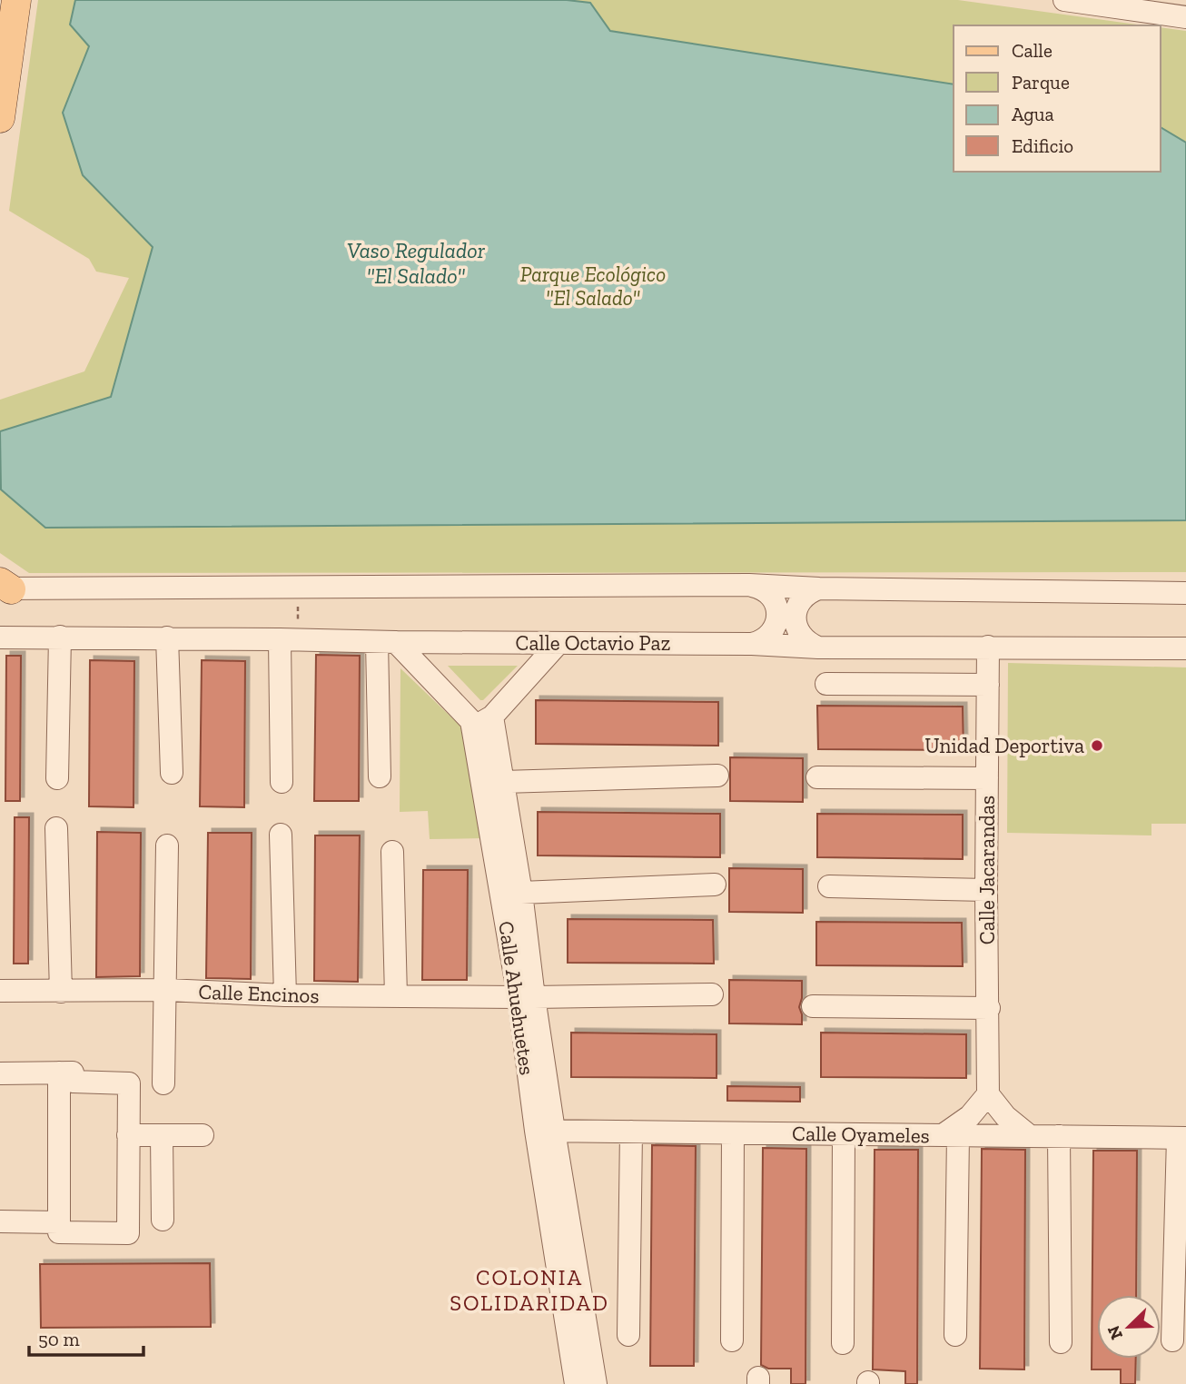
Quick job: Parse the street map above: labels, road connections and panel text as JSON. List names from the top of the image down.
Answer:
{
  "streets": {
    "street": [
      "Calle Octavio Paz",
      "Calle Jacarandas",
      "Calle Encinos",
      "Calle Ahuehuetes",
      "Calle Oyameles"
    ]
  },
  "crossings": [
    ["Calle Octavio Paz", "Calle Jacarandas"],
    ["Calle Encinos", "Calle Ahuehuetes"],
    ["Calle Ahuehuetes", "Calle Oyameles"]
  ],
  "districts": ["COLONIA SOLIDARIDAD"],
  "water": ["Vaso Regulador \"El Salado\""],
  "parks": ["Parque Ecológico \"El Salado\""],
  "places": ["Unidad Deportiva"],
  "legend": [
    "Calle",
    "Parque",
    "Agua",
    "Edificio"
  ],
  "scale_bar": "50 m",
  "north": "bottom left"
}
